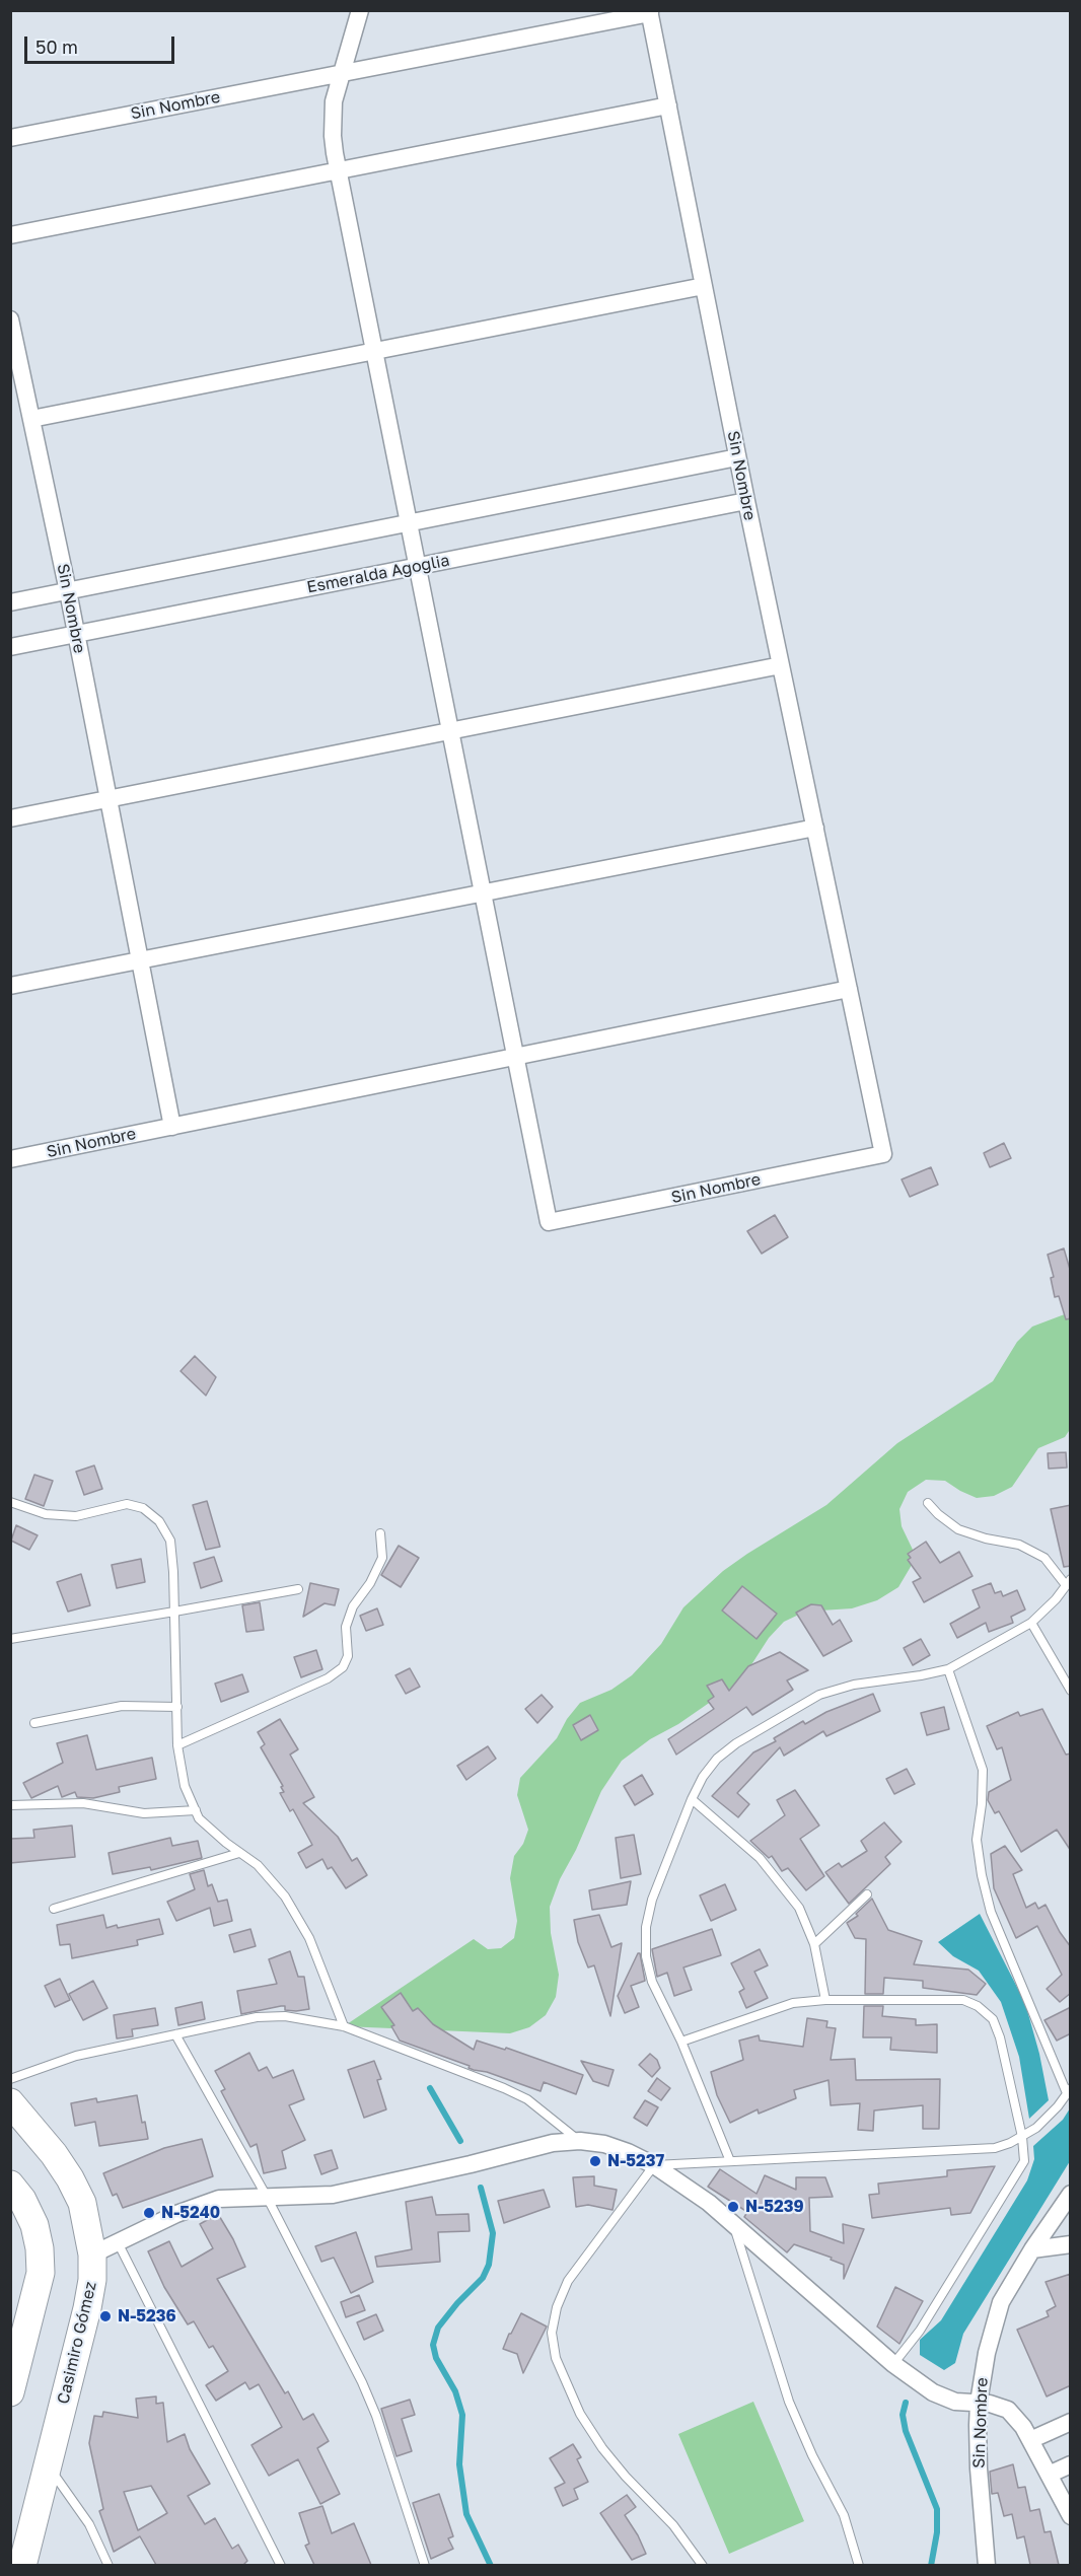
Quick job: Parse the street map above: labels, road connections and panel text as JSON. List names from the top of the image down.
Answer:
{
  "streets": {
    "main road": ["Casimiro Gómez"],
    "street": ["Sin Nombre", "Esmeralda Agoglia"]
  },
  "crossings": [
    ["Sin Nombre", "Esmeralda Agoglia"]
  ],
  "places": [
    "N-5237",
    "N-5239",
    "N-5240",
    "N-5236"
  ],
  "scale_bar": "50 m"
}
